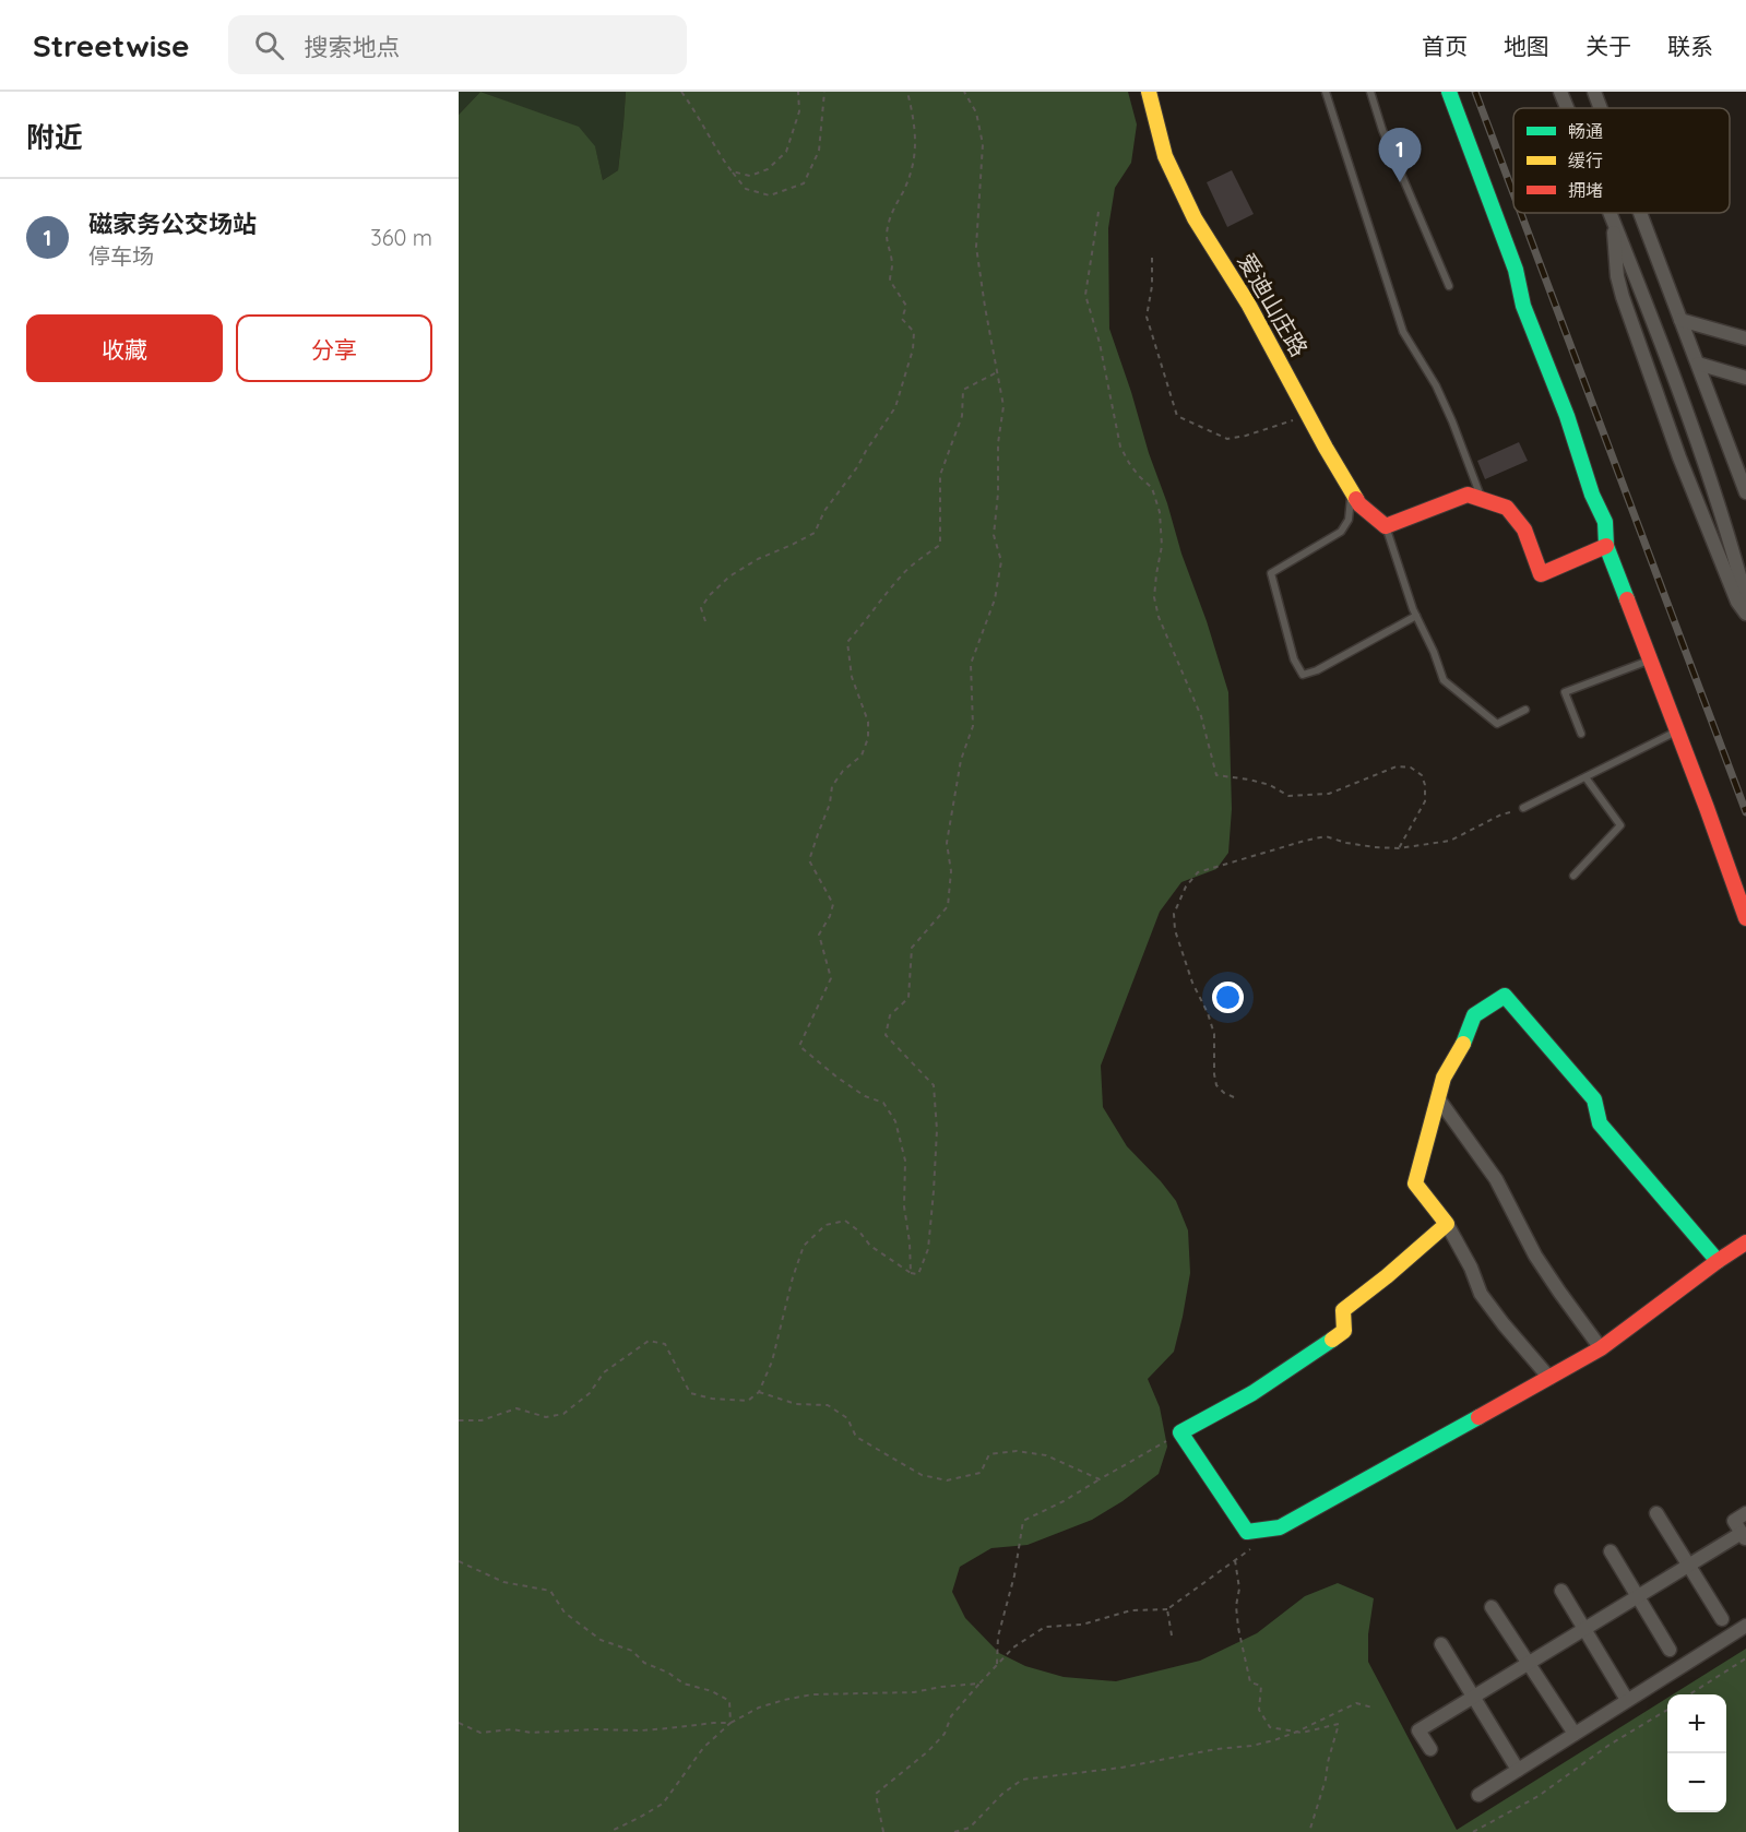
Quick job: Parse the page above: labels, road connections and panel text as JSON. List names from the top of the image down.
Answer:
{
  "streets": {
    "street": ["爱迪山庄路"]
  },
  "legend": ["畅通", "缓行", "拥堵"],
  "page": {
    "header": "Streetwise",
    "search": "搜索地点",
    "nav": [
      "首页",
      "地图",
      "关于",
      "联系"
    ],
    "heading": "附近",
    "pins": "1",
    "list": [
      {
        "mark": "1",
        "name": "磁家务公交场站",
        "note": "停车场",
        "value": "360 m"
      }
    ],
    "buttons": ["收藏", "分享"],
    "map_buttons": ["+", "−"]
  }
}
